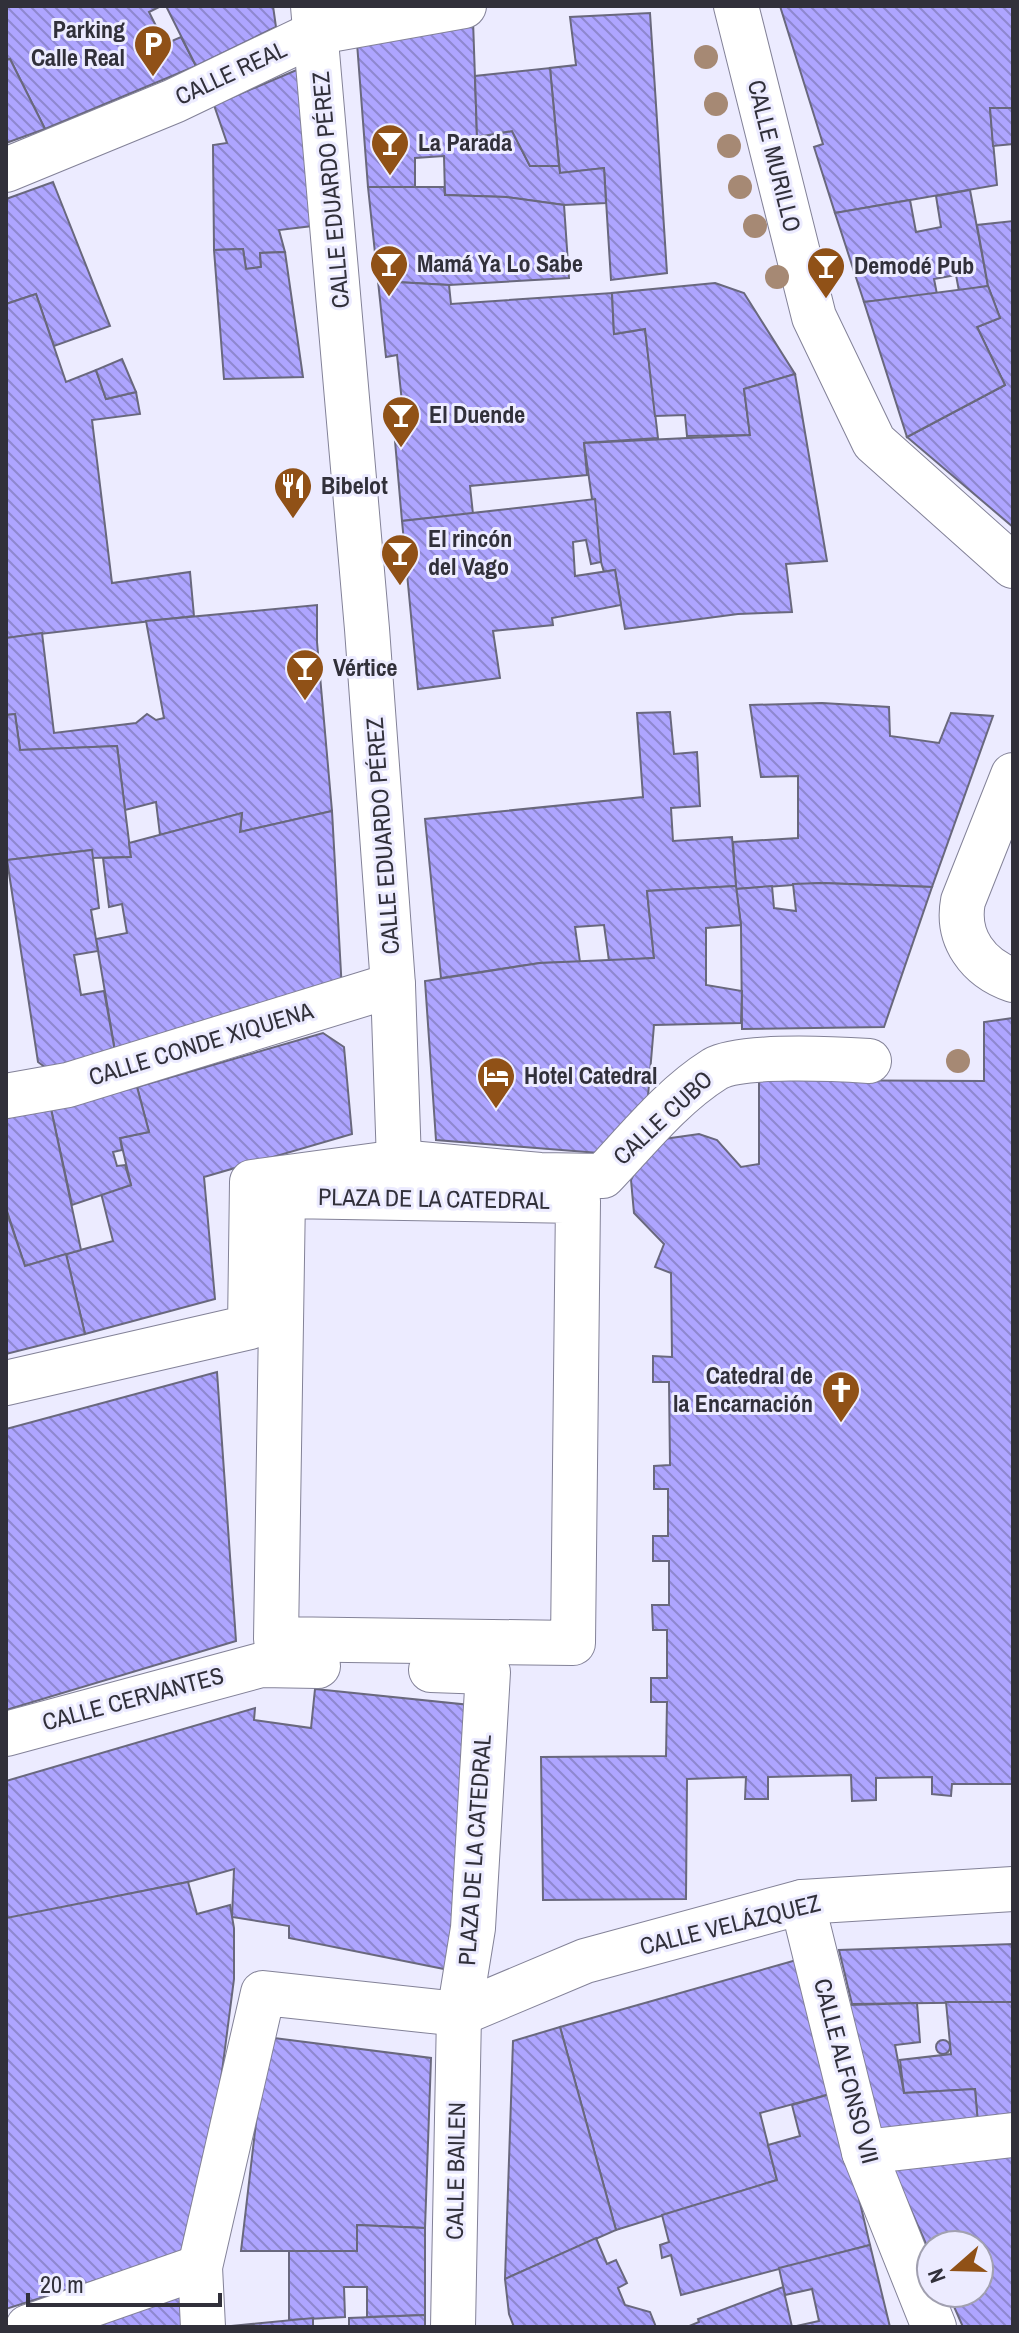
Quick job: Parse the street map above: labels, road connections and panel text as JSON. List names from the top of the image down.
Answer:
{
  "streets": {
    "street": [
      "CALLE REAL",
      "CALLE MURILLO",
      "CALLE EDUARDO PÉREZ",
      "CALLE CONDE XIQUENA",
      "CALLE CUBO",
      "PLAZA DE LA CATEDRAL",
      "CALLE CERVANTES",
      "CALLE VELÁZQUEZ",
      "CALLE ALFONSO VII",
      "CALLE BAILEN"
    ]
  },
  "crossings": [
    ["CALLE REAL", "CALLE EDUARDO PÉREZ"],
    ["CALLE EDUARDO PÉREZ", "CALLE CONDE XIQUENA"],
    ["CALLE EDUARDO PÉREZ", "PLAZA DE LA CATEDRAL"],
    ["CALLE CUBO", "PLAZA DE LA CATEDRAL"],
    ["PLAZA DE LA CATEDRAL", "CALLE CERVANTES"],
    ["PLAZA DE LA CATEDRAL", "CALLE VELÁZQUEZ"],
    ["PLAZA DE LA CATEDRAL", "CALLE BAILEN"],
    ["CALLE VELÁZQUEZ", "CALLE ALFONSO VII"],
    ["CALLE VELÁZQUEZ", "CALLE BAILEN"]
  ],
  "places": {
    "parking": ["Parking Calle Real"],
    "bar": [
      "La Parada",
      "Mamá Ya Lo Sabe",
      "Demodé Pub",
      "El Duende",
      "El rincón del Vago",
      "Vértice"
    ],
    "restaurant": ["Bibelot"],
    "hotel": ["Hotel Catedral"],
    "church": ["Catedral de la Encarnación"]
  },
  "scale_bar": "20 m",
  "north": "left"
}
